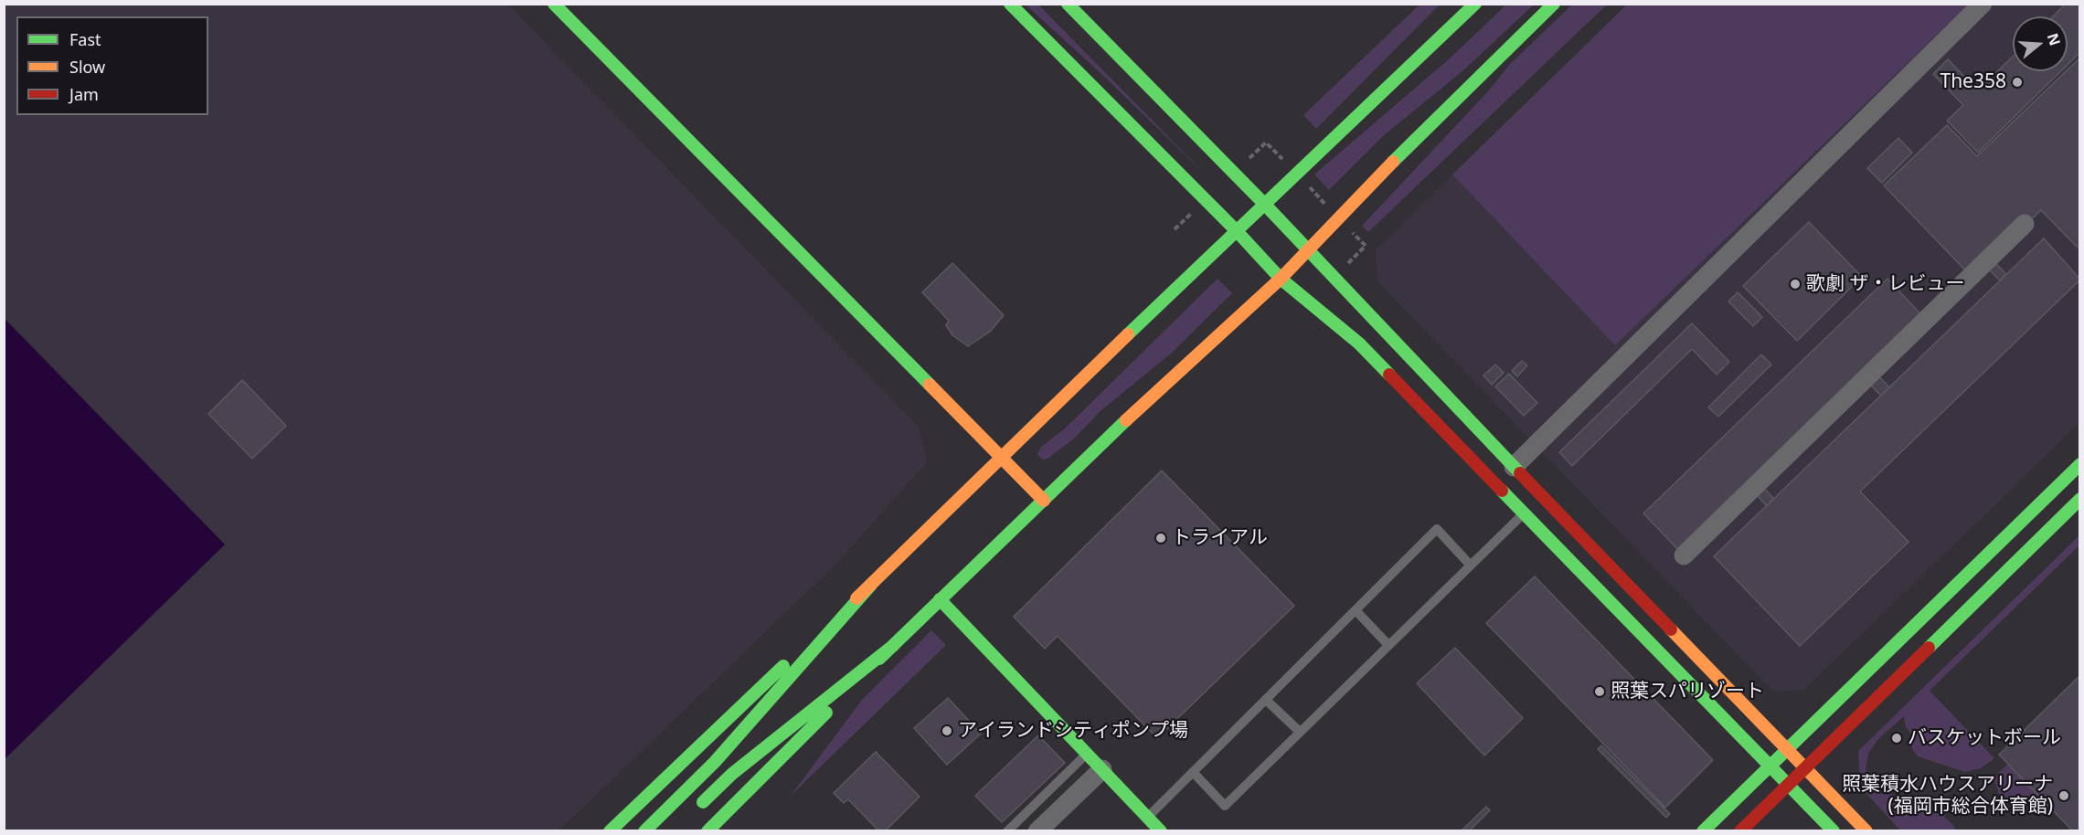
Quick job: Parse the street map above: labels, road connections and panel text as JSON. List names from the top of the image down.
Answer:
{
  "places": [
    "The358",
    "歌劇 ザ・レビュー",
    "トライアル",
    "照葉スパリゾート",
    "アイランドシティポンプ場",
    "バスケットボール",
    "照葉積水ハウスアリーナ (福岡市総合体育館)"
  ],
  "legend": ["Fast", "Slow", "Jam"],
  "north": "right"
}
